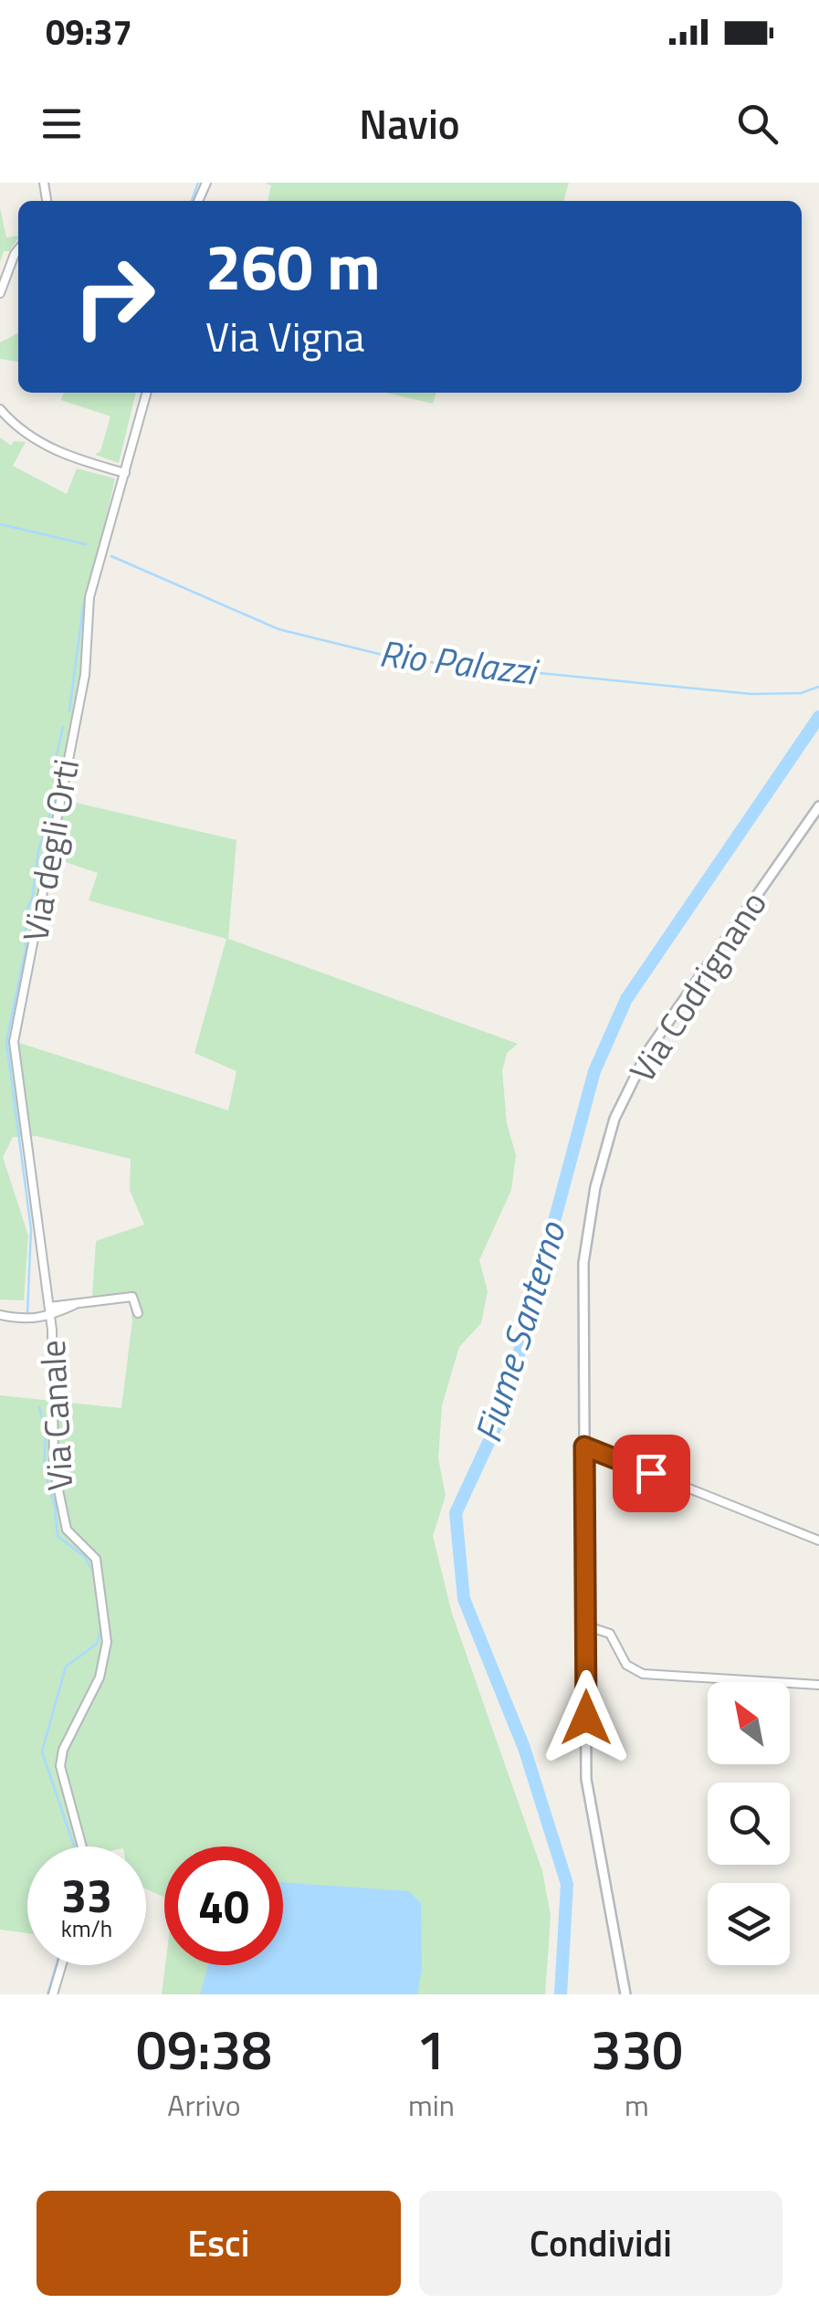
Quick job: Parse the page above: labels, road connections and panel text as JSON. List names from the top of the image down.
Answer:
{
  "streets": {
    "street": ["Via degli Orti", "Via Codrignano", "Via Canale"]
  },
  "crossings": [
    ["Via degli Orti", "Via Canale"]
  ],
  "water": ["Rio Palazzi", "Fiume Santerno"],
  "north": "top left",
  "page": {
    "status": "09:37",
    "header": "Navio",
    "turn": ["260 m", "Via Vigna"],
    "speed": "33 km/h",
    "limit": "40",
    "eta": [
      "09:38",
      "Arrivo",
      "1",
      "min",
      "330",
      "m"
    ],
    "buttons": ["Esci", "Condividi"]
  }
}
